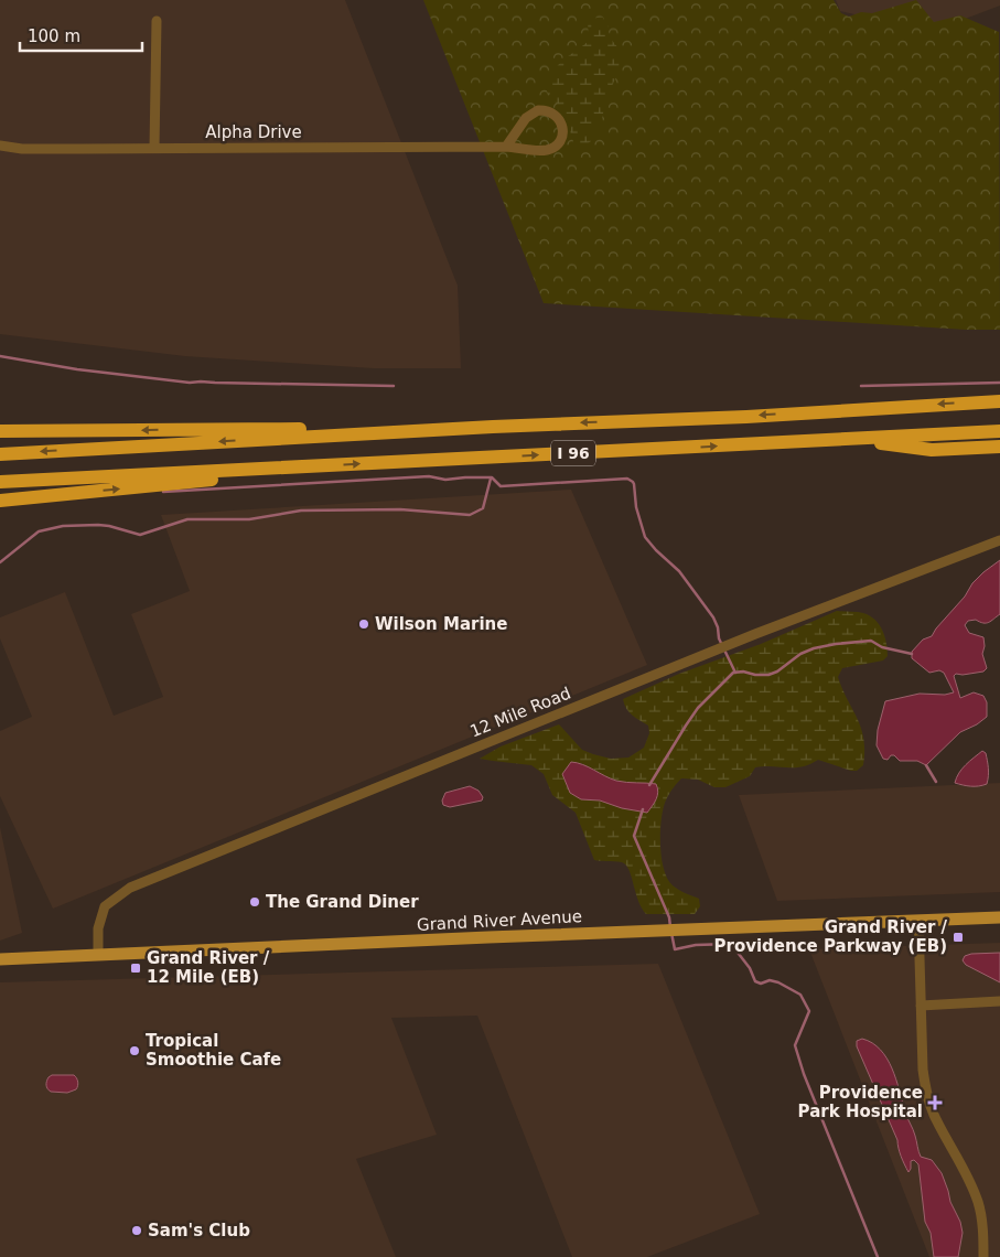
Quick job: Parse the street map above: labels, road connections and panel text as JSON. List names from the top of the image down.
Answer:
{
  "streets": {
    "highway": ["I 96"],
    "main road": ["Grand River Avenue"],
    "street": ["Alpha Drive", "12 Mile Road"]
  },
  "crossings": [
    ["12 Mile Road", "Grand River Avenue"]
  ],
  "places": {
    "other": [
      "Wilson Marine",
      "The Grand Diner",
      "Tropical Smoothie Cafe",
      "Sam's Club"
    ],
    "transit": ["Grand River / Providence Parkway (EB)", "Grand River / 12 Mile (EB)"],
    "health": ["Providence Park Hospital"]
  },
  "scale_bar": "100 m"
}
